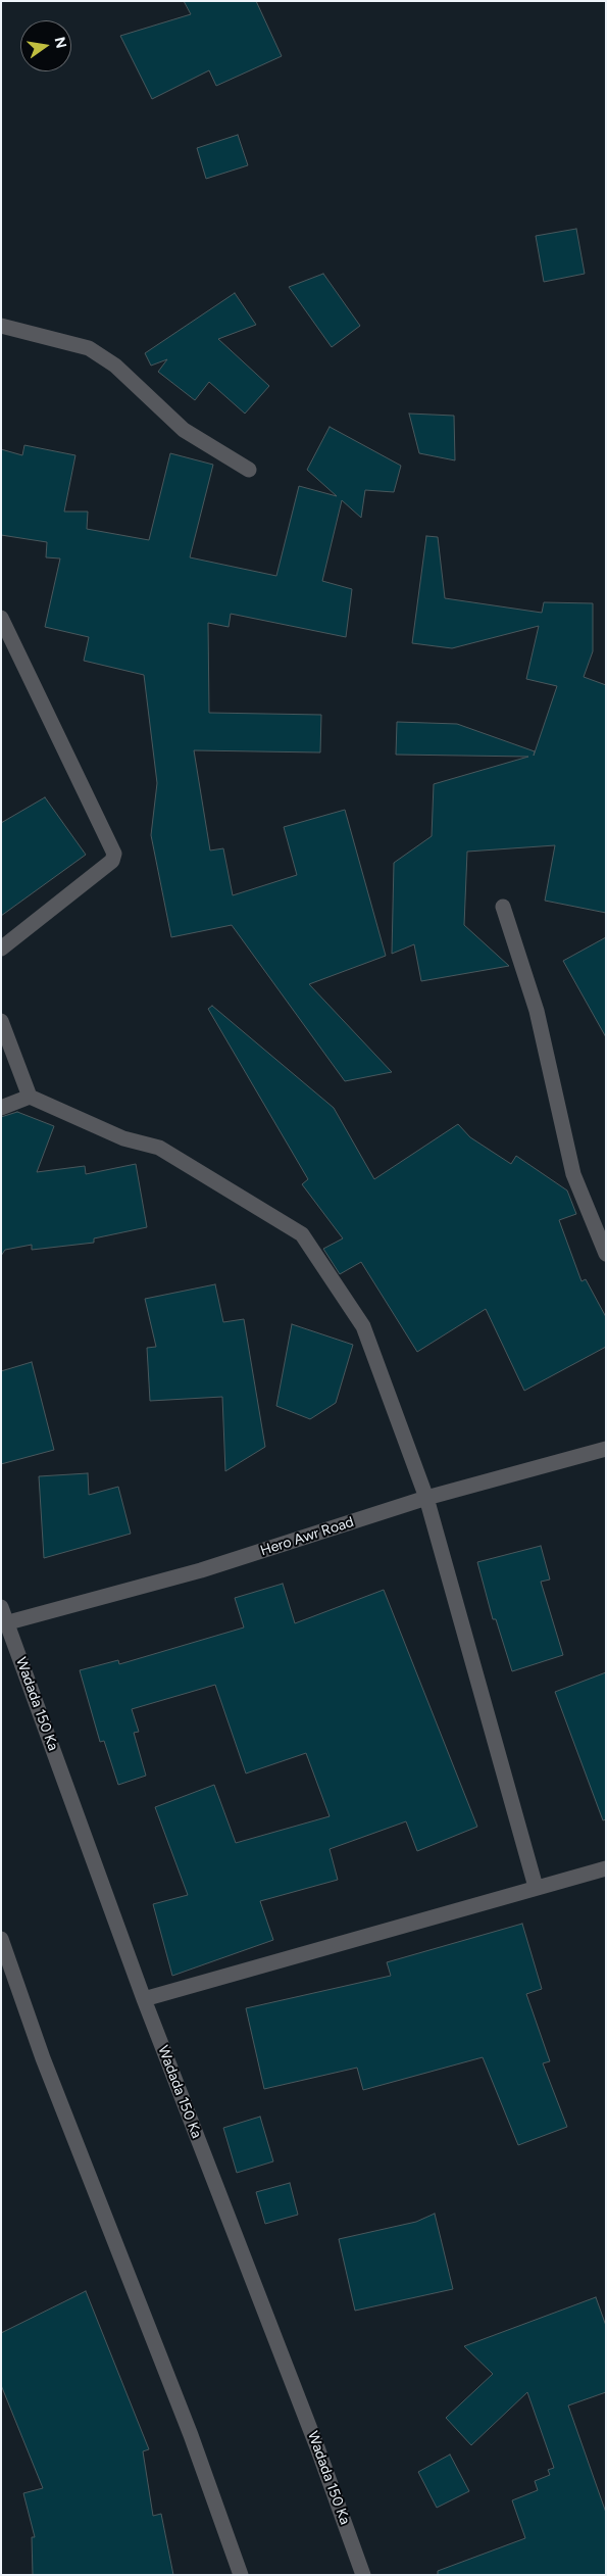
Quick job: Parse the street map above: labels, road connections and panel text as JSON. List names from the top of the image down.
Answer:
{
  "streets": {
    "street": ["Hero Awr Road", "Wadada 150 Ka"]
  },
  "crossings": [
    ["Hero Awr Road", "Wadada 150 Ka"]
  ],
  "north": "right"
}
